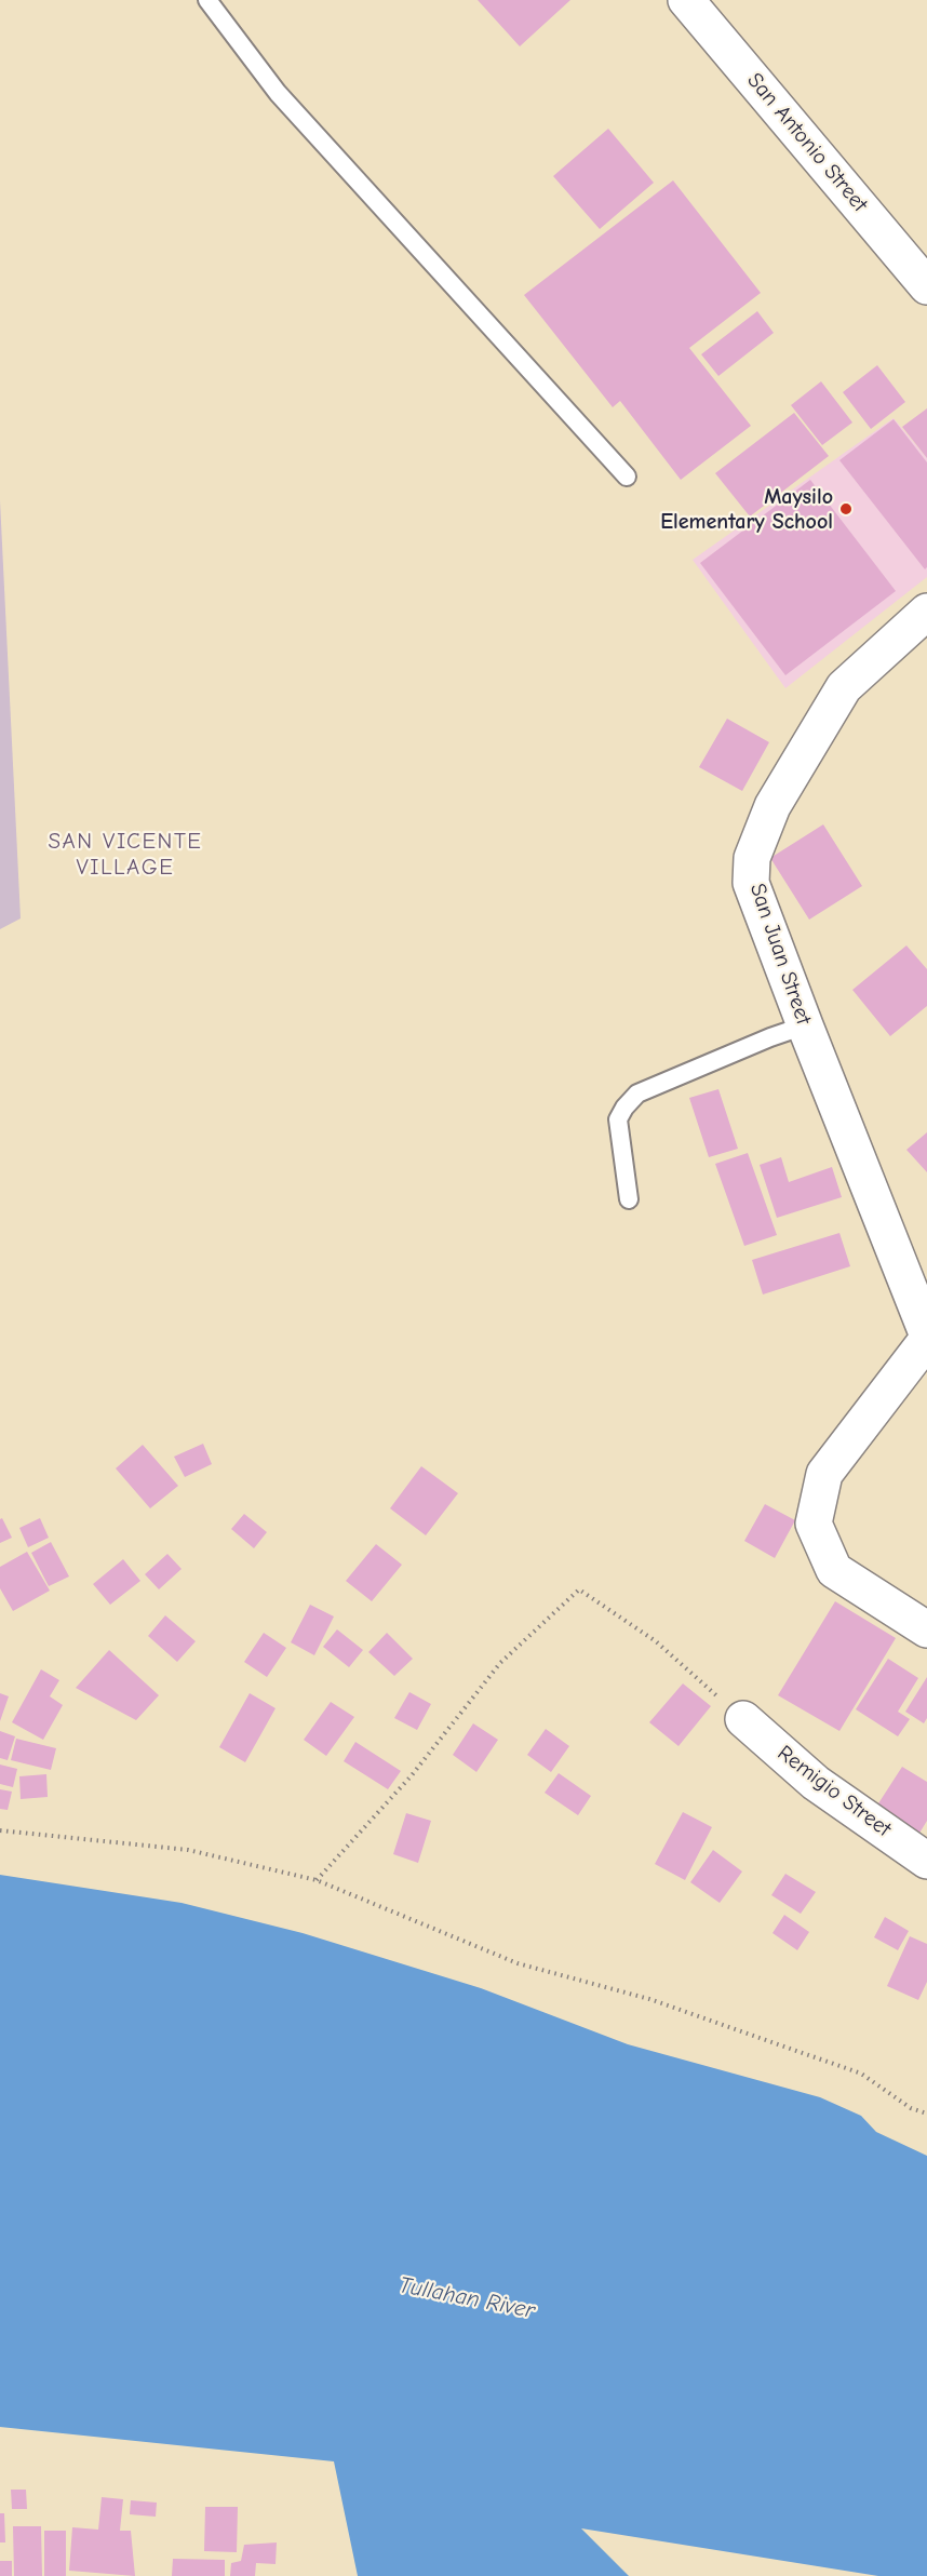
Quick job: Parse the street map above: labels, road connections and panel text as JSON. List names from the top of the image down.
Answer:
{
  "streets": {
    "street": ["San Antonio Street", "San Juan Street", "Remigio Street"]
  },
  "districts": ["SAN VICENTE VILLAGE"],
  "water": ["Tullahan River"],
  "places": ["Maysilo Elementary School"]
}
